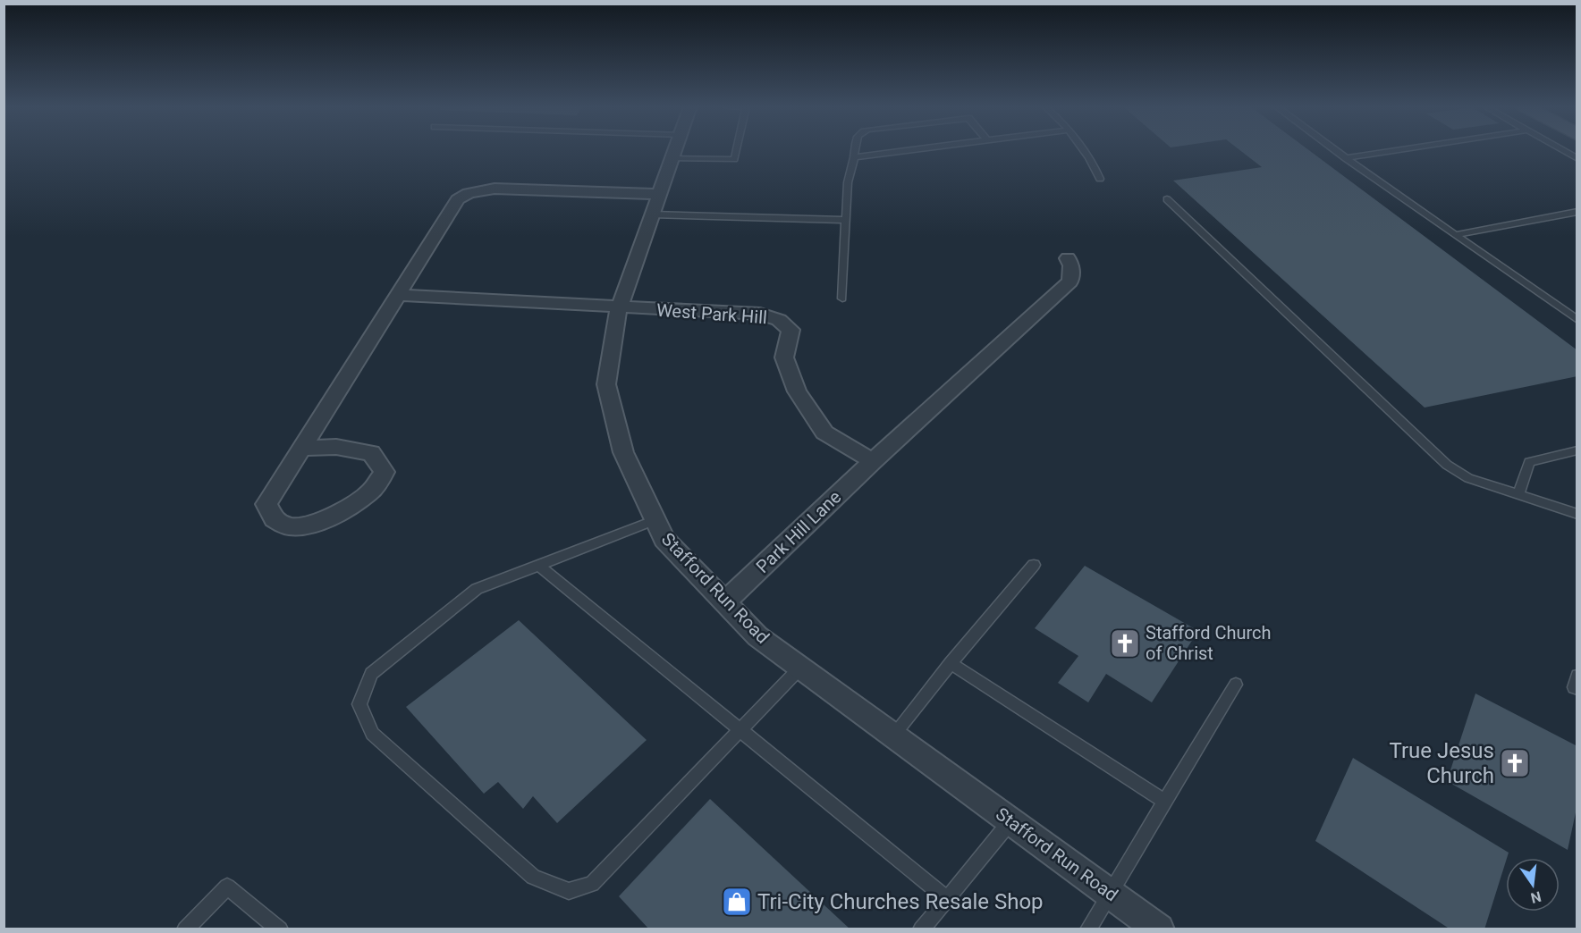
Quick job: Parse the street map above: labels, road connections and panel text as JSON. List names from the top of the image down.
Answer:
{
  "streets": {
    "street": ["West Park Hill", "Park Hill Lane", "Stafford Run Road"]
  },
  "crossings": [
    ["West Park Hill", "Park Hill Lane"],
    ["West Park Hill", "Stafford Run Road"],
    ["Park Hill Lane", "Stafford Run Road"]
  ],
  "places": {
    "church": ["Stafford Church of Christ", "True Jesus Church"],
    "shop": ["Tri-City Churches Resale Shop"]
  },
  "north": "bottom"
}
